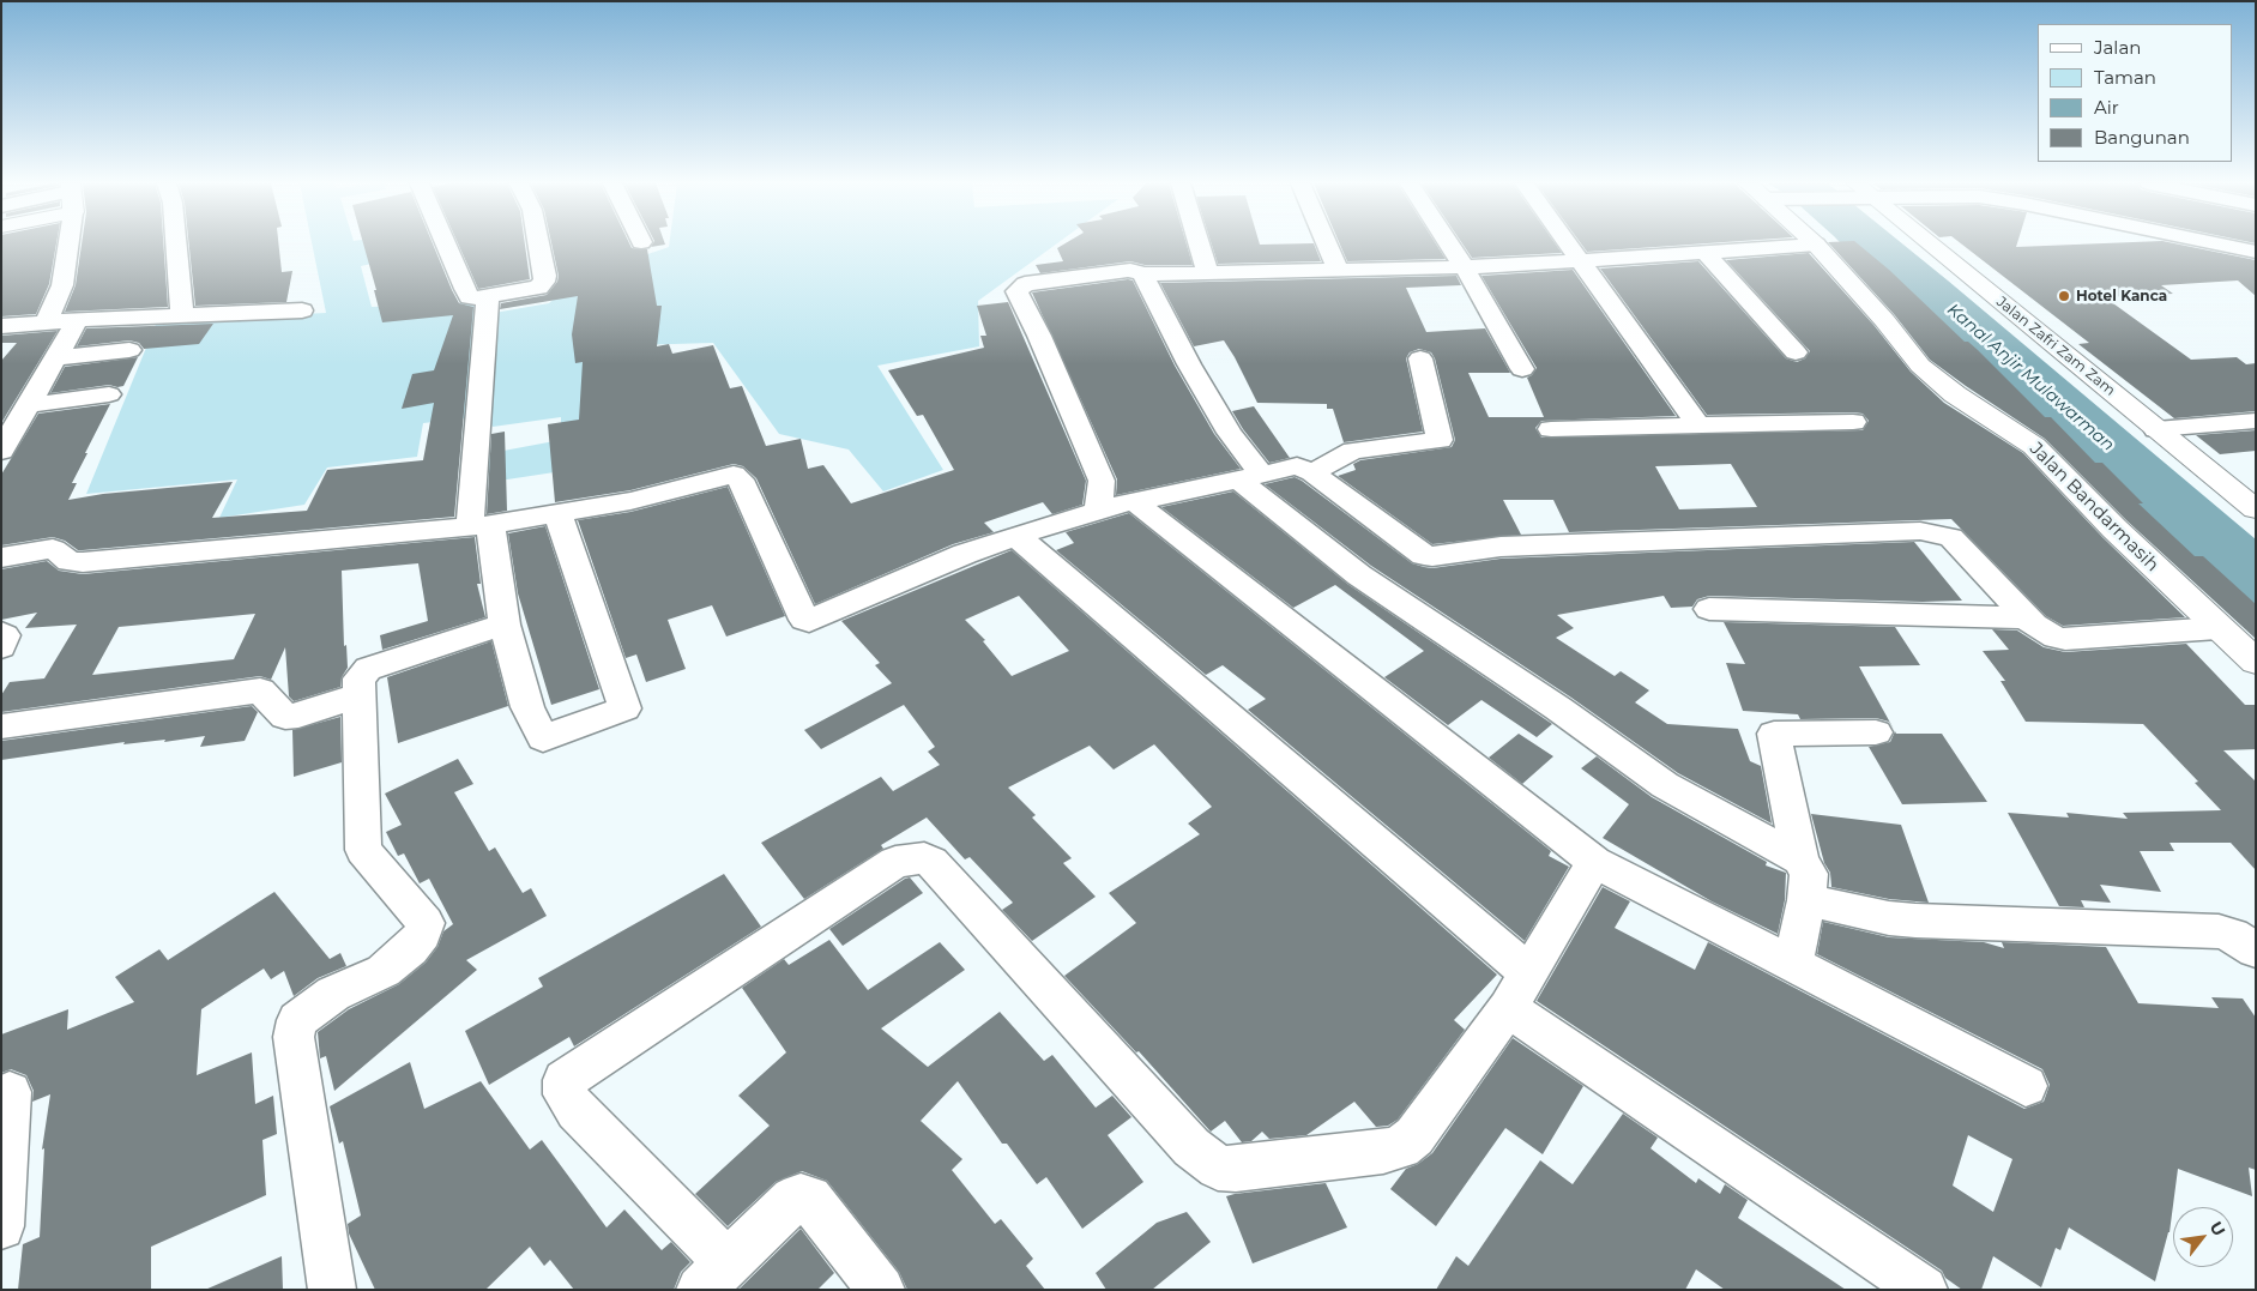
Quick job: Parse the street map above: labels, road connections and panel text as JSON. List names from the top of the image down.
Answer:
{
  "streets": {
    "street": ["Jalan Zafri Zam Zam", "Jalan Bandarmasih"]
  },
  "water": ["Kanal Anjir Mulawarman"],
  "places": ["Hotel Kanca"],
  "legend": [
    "Jalan",
    "Taman",
    "Air",
    "Bangunan"
  ],
  "north": "top right"
}
